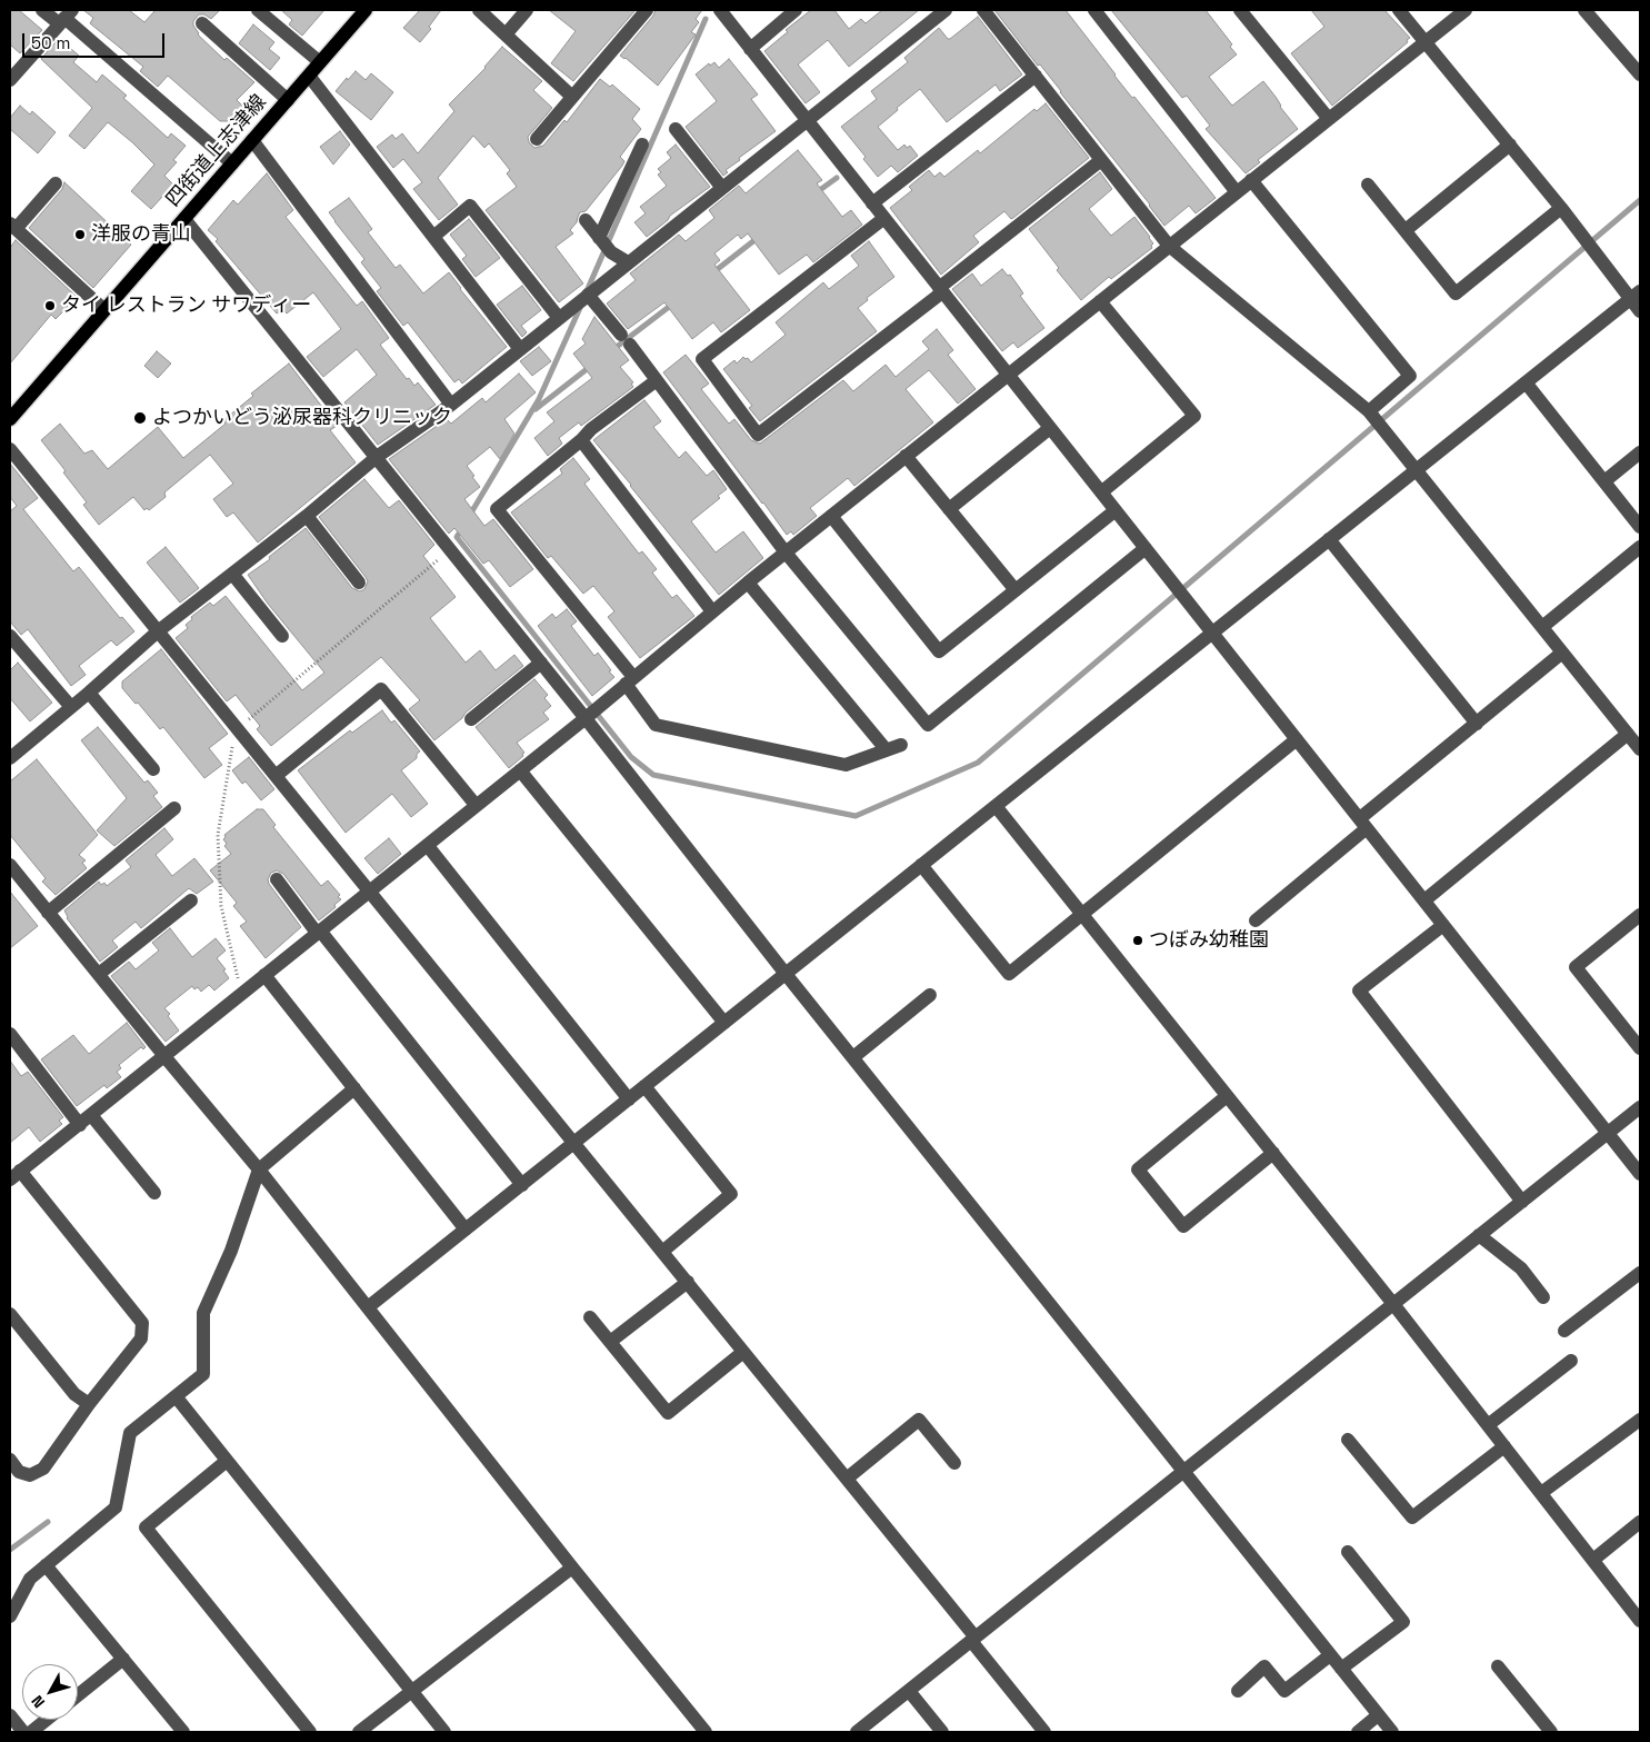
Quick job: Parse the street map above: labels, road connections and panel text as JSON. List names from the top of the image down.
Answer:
{
  "streets": {
    "main road": ["四街道上志津線"]
  },
  "places": [
    "洋服の青山",
    "タイ レストラン サワディー",
    "よつかいどう泌尿器科クリニック",
    "つぼみ幼稚園"
  ],
  "scale_bar": "50 m",
  "north": "bottom left"
}
